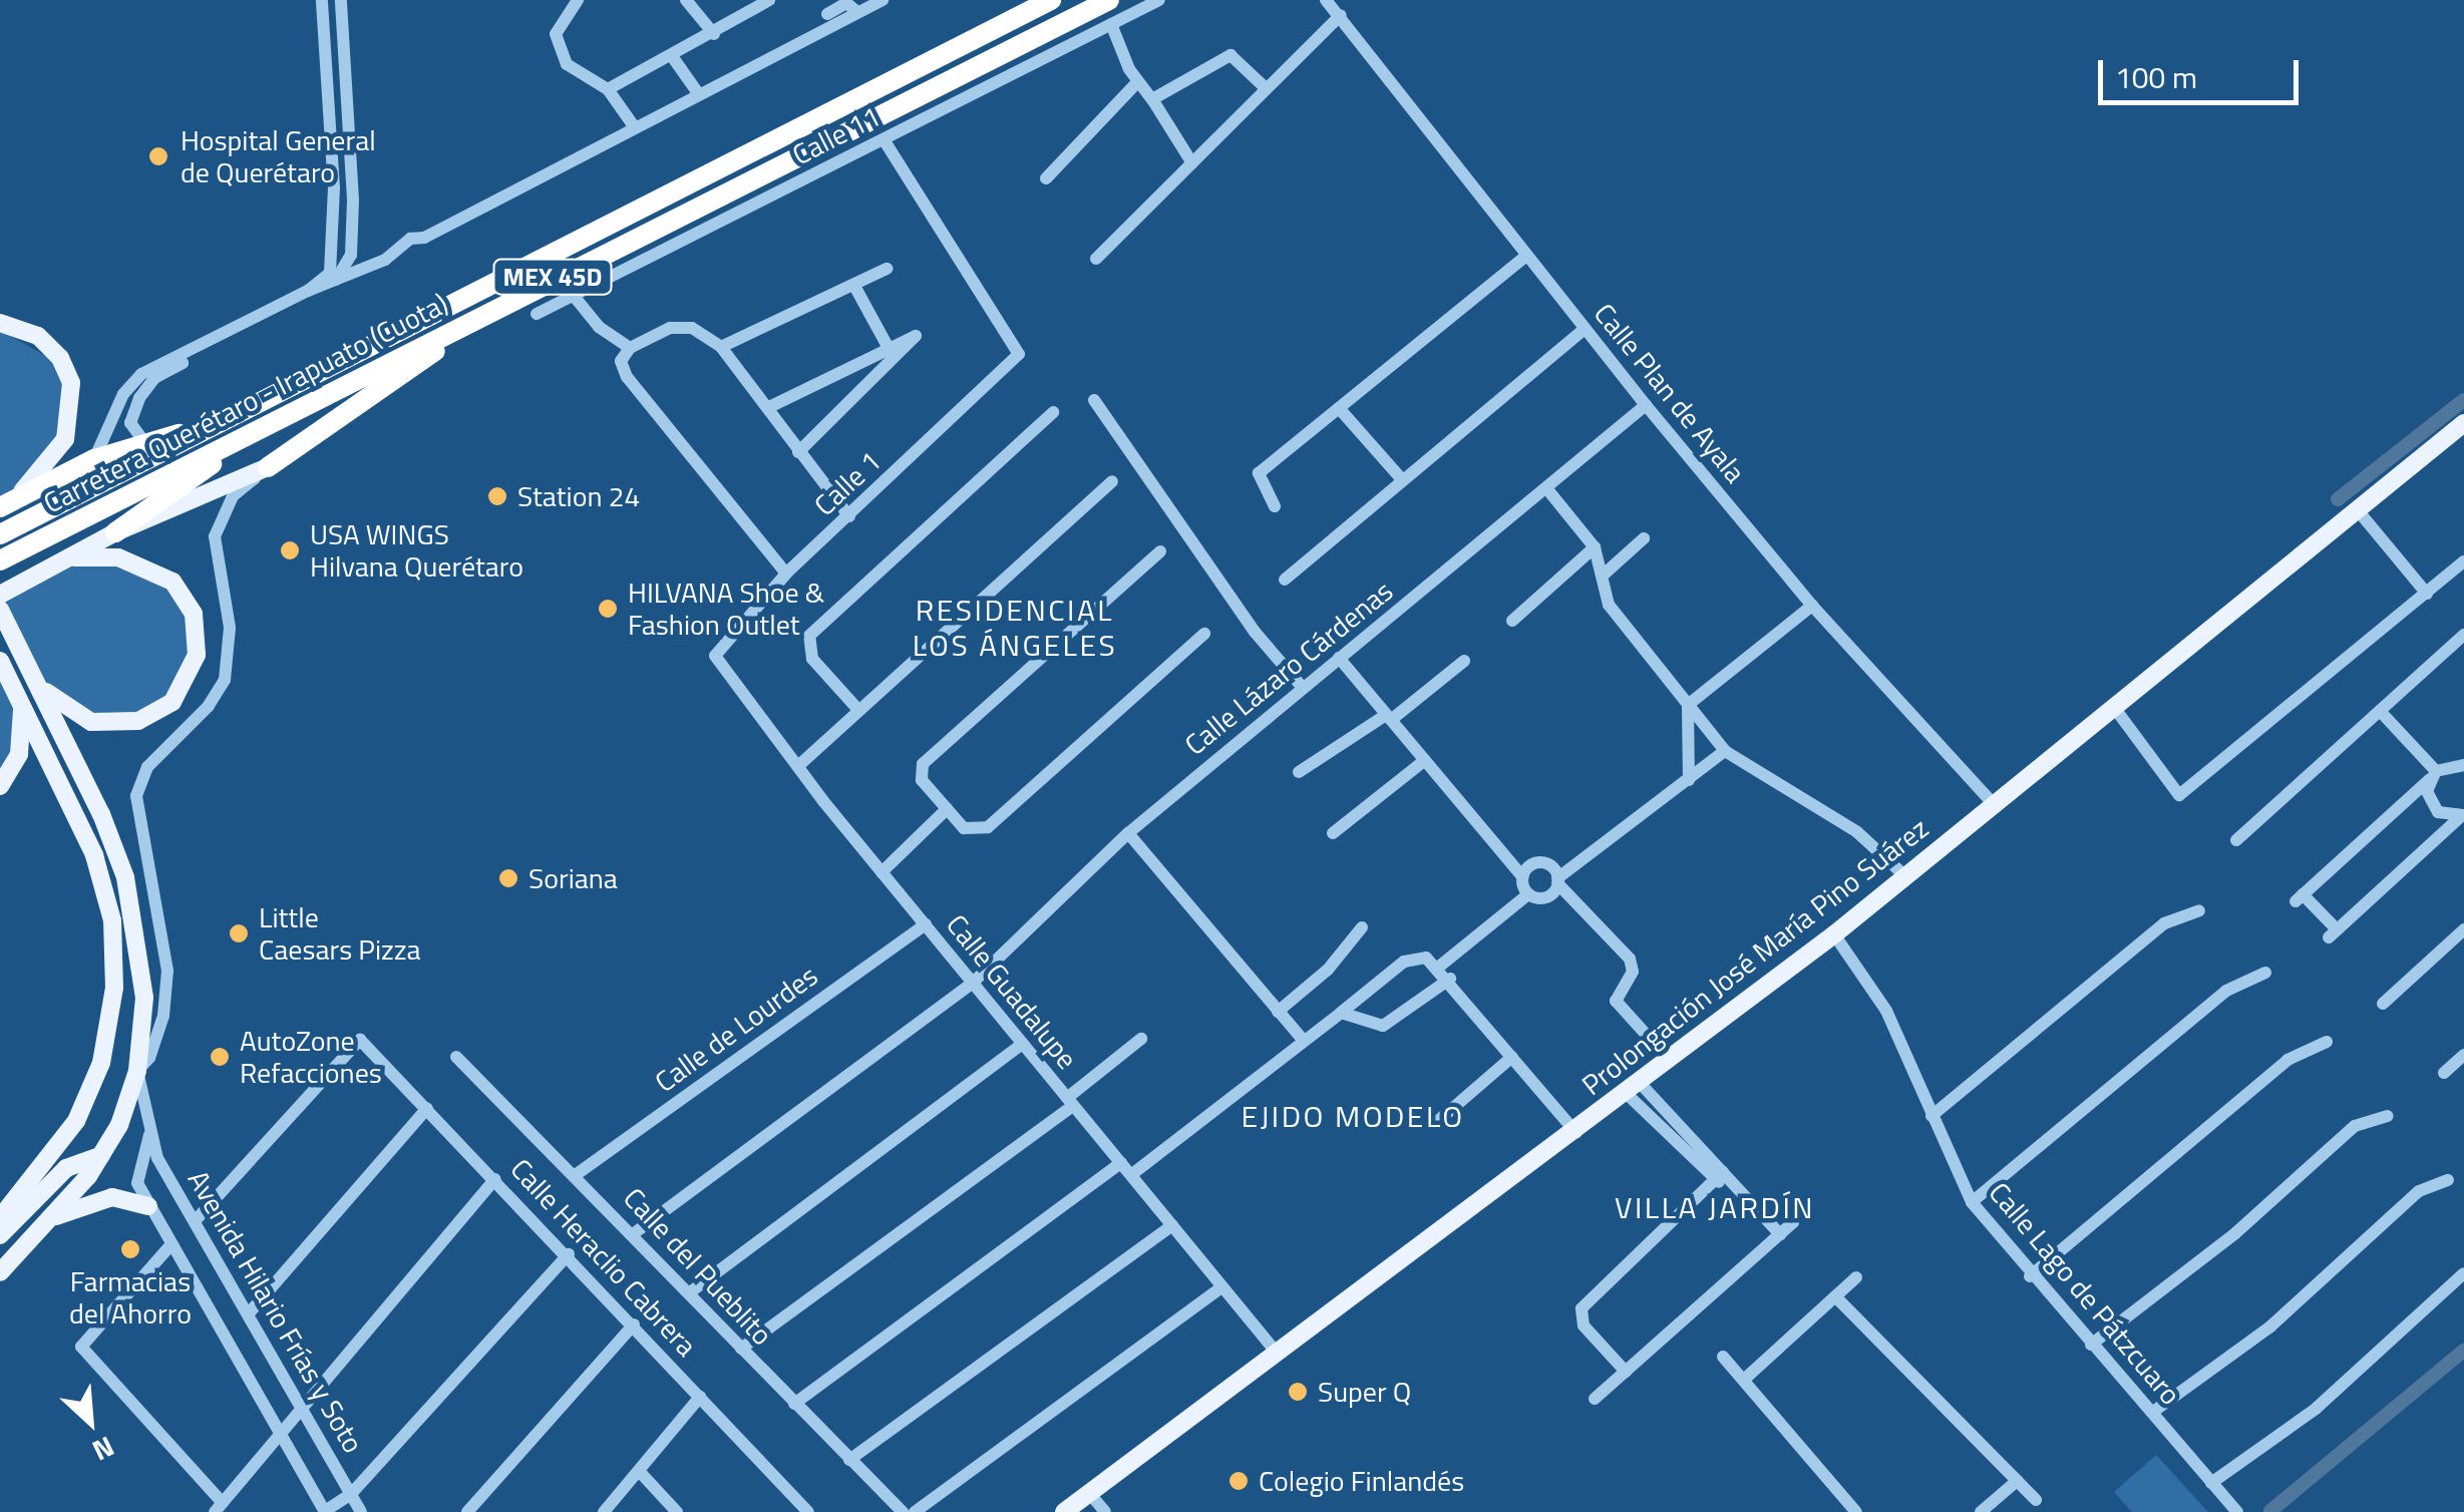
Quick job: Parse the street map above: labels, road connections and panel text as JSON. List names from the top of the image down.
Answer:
{
  "streets": {
    "highway": ["MEX 45D", "Carretera Querétaro - Irapuato (Cuota)"],
    "main road": ["Prolongación José María Pino Suárez"],
    "street": [
      "Calle 11",
      "Calle Plan de Ayala",
      "Calle 1",
      "Calle Lázaro Cárdenas",
      "Calle Guadalupe",
      "Calle de Lourdes",
      "Calle Heraclio Cabrera",
      "Calle del Pueblito",
      "Calle Lago de Pátzcuaro",
      "Avenida Hilario Frías y Soto"
    ]
  },
  "crossings": [
    ["Calle 11", "Calle 1"],
    ["Calle Plan de Ayala", "Calle Lázaro Cárdenas"],
    ["Calle Plan de Ayala", "Prolongación José María Pino Suárez"],
    ["Calle 1", "Calle Guadalupe"],
    ["Calle Lázaro Cárdenas", "Calle Guadalupe"],
    ["Calle Lázaro Cárdenas", "Calle del Pueblito"],
    ["Prolongación José María Pino Suárez", "Calle Guadalupe"],
    ["Prolongación José María Pino Suárez", "Calle Lago de Pátzcuaro"],
    ["Calle Guadalupe", "Calle de Lourdes"],
    ["Calle de Lourdes", "Calle del Pueblito"],
    ["Calle Heraclio Cabrera", "Avenida Hilario Frías y Soto"]
  ],
  "districts": ["RESIDENCIAL LOS ÁNGELES", "EJIDO MODELO", "VILLA JARDÍN"],
  "places": [
    "Hospital General de Querétaro",
    "Station 24",
    "USA WINGS Hilvana Querétaro",
    "HILVANA Shoe & Fashion Outlet",
    "Soriana",
    "Little Caesars Pizza",
    "AutoZone Refacciones",
    "Farmacias del Ahorro",
    "Super Q",
    "Colegio Finlandés"
  ],
  "scale_bar": "100 m",
  "north": "bottom right"
}
